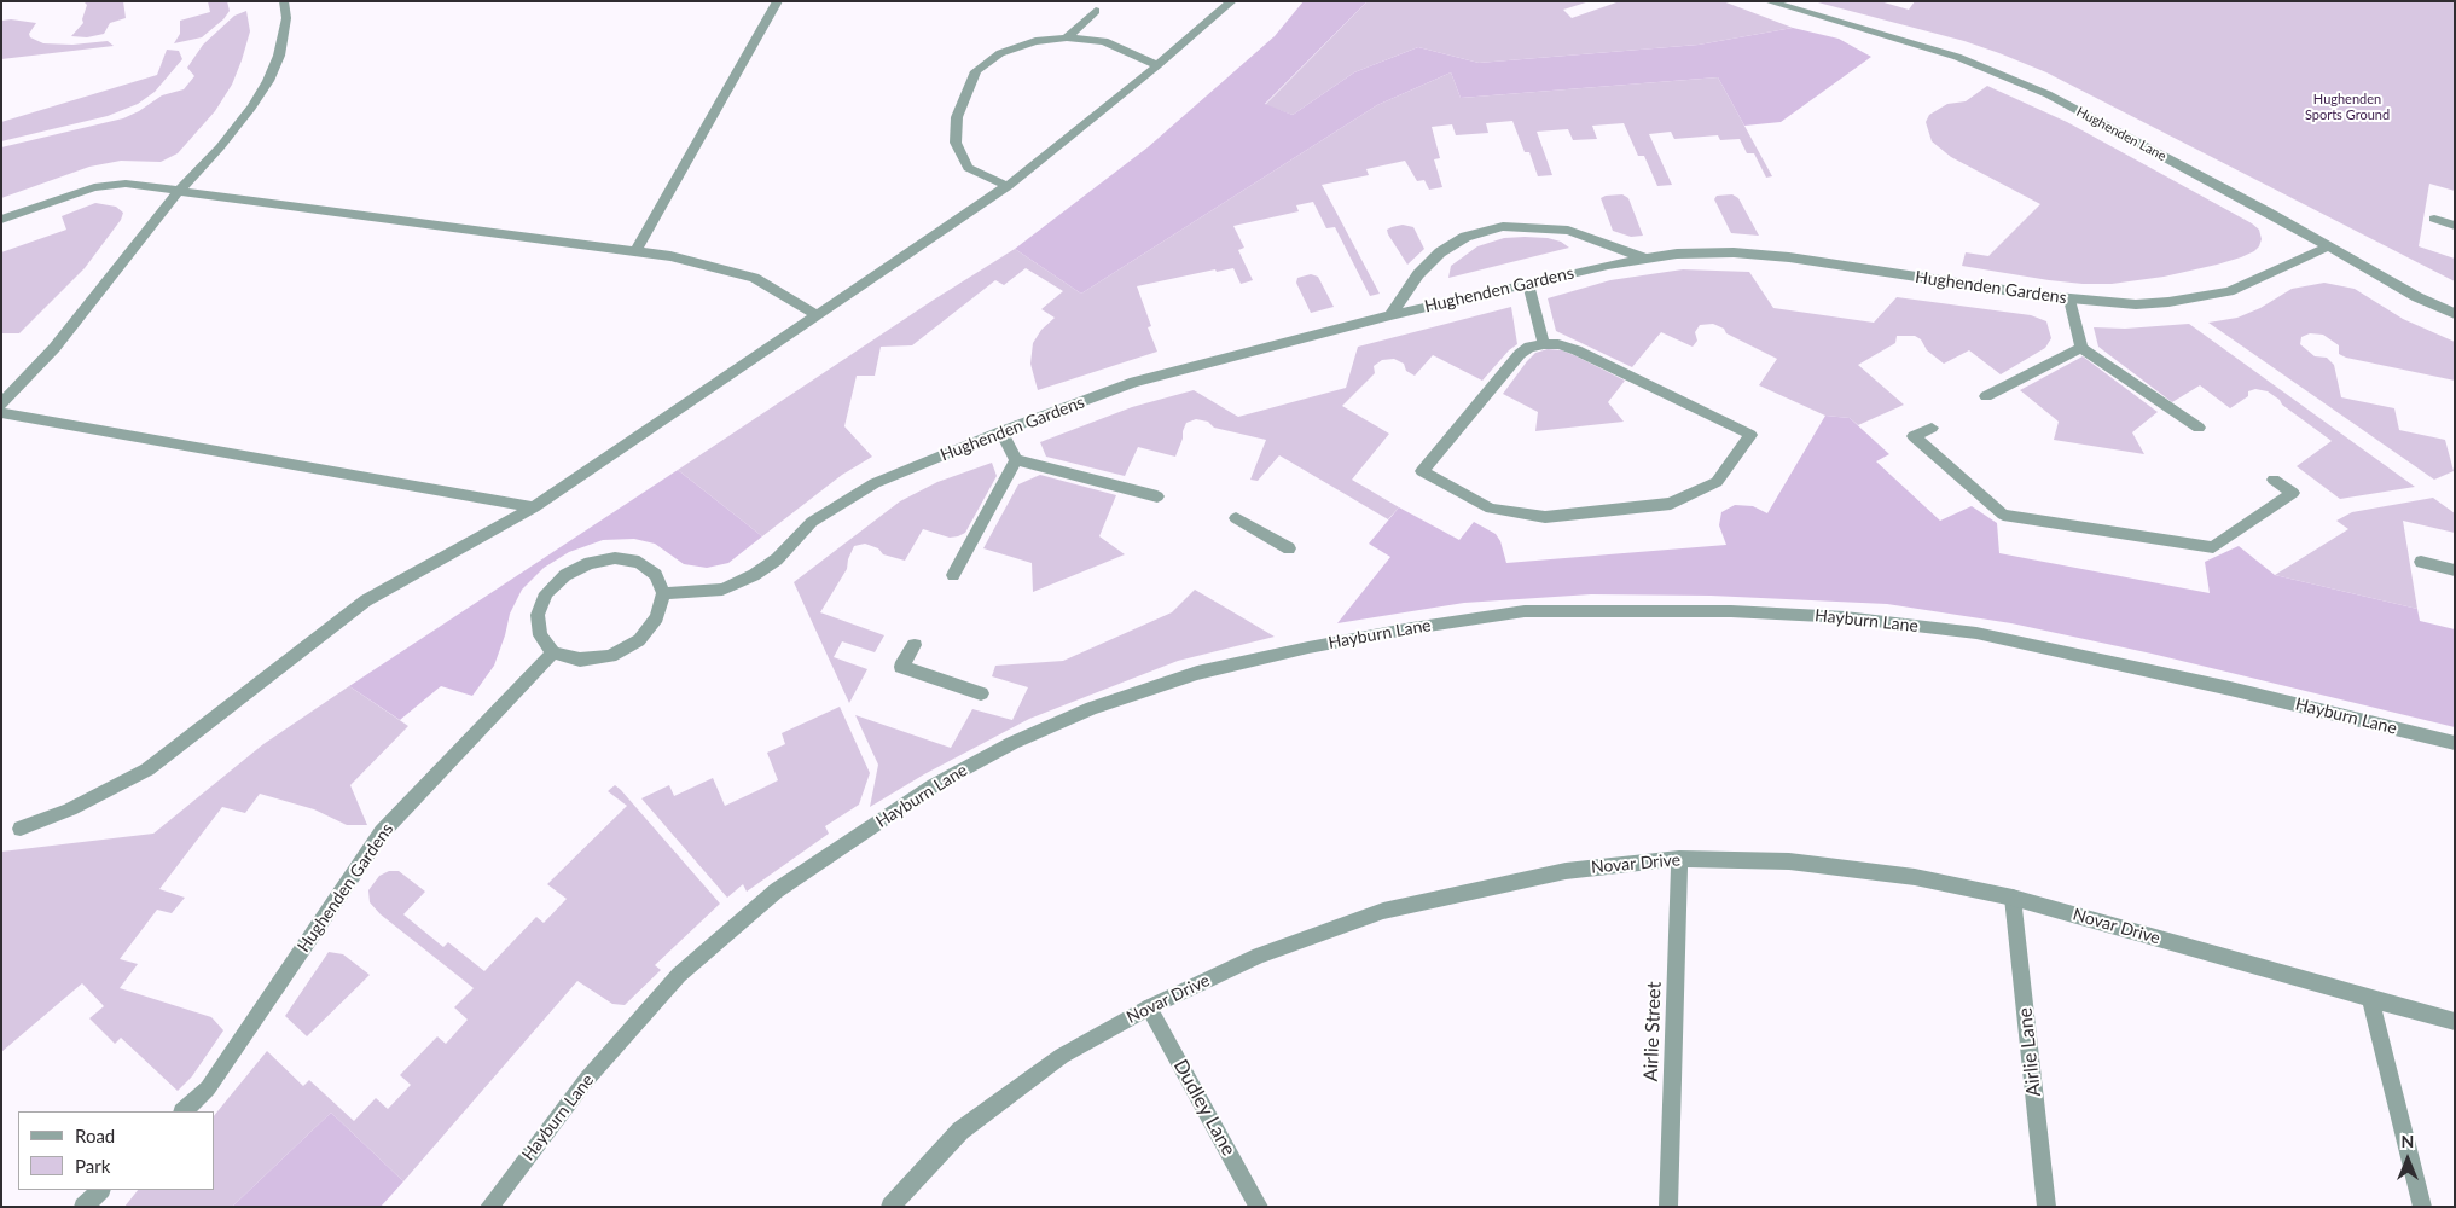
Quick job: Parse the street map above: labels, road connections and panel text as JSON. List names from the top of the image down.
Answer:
{
  "streets": {
    "street": [
      "Hughenden Lane",
      "Hughenden Gardens",
      "Hayburn Lane",
      "Novar Drive",
      "Airlie Street",
      "Airlie Lane",
      "Dudley Lane"
    ]
  },
  "crossings": [
    ["Hughenden Lane", "Hughenden Gardens"],
    ["Novar Drive", "Airlie Street"],
    ["Novar Drive", "Airlie Lane"],
    ["Novar Drive", "Dudley Lane"]
  ],
  "parks": ["Hughenden Sports Ground"],
  "legend": ["Road", "Park"],
  "north": "top"
}
